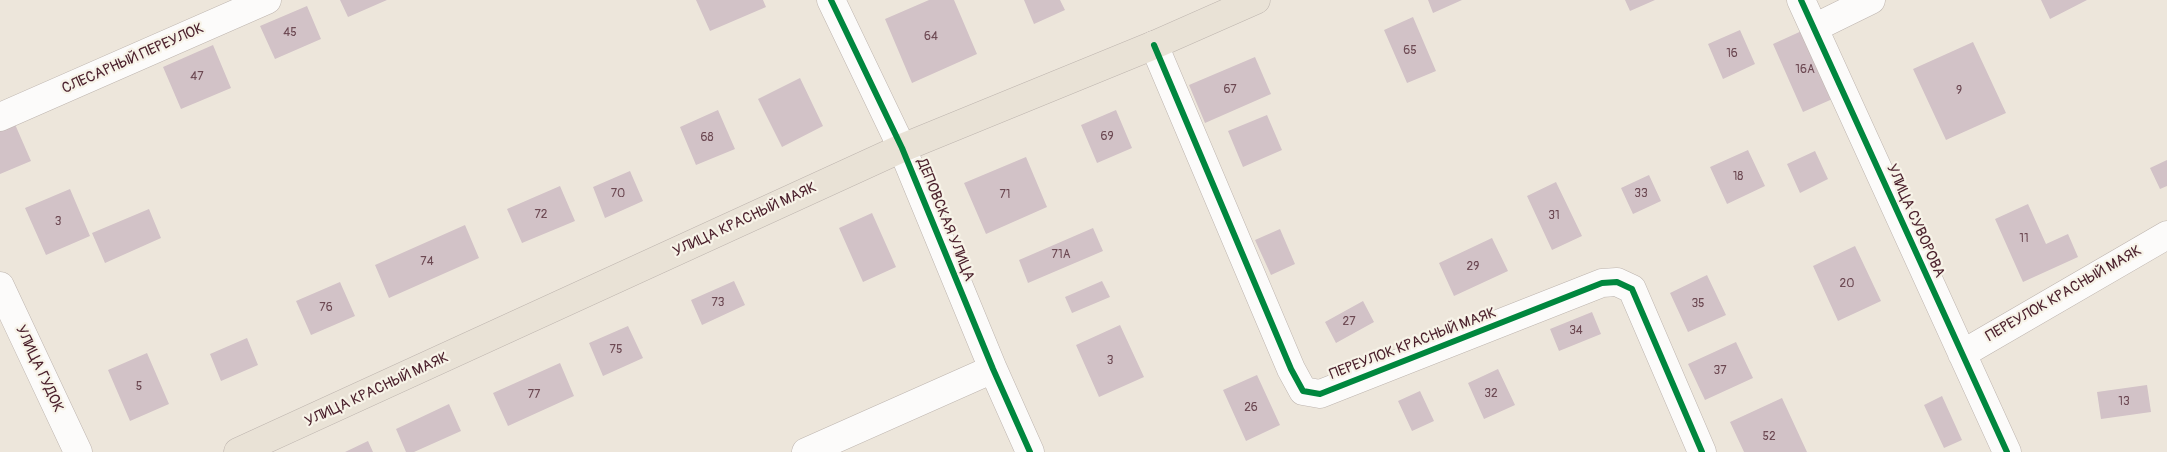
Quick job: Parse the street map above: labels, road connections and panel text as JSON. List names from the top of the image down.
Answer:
{
  "streets": {
    "main road": ["УЛИЦА КРАСНЫЙ МАЯК"],
    "street": [
      "СЛЕСАРНЫЙ ПЕРЕУЛОК",
      "ДЕПОВСКАЯ УЛИЦА",
      "УЛИЦА СУВОРОВА",
      "ПЕРЕУЛОК КРАСНЫЙ МАЯК",
      "УЛИЦА ГУДОК"
    ]
  },
  "crossings": [
    ["УЛИЦА КРАСНЫЙ МАЯК", "ДЕПОВСКАЯ УЛИЦА"],
    ["УЛИЦА КРАСНЫЙ МАЯК", "ПЕРЕУЛОК КРАСНЫЙ МАЯК"],
    ["УЛИЦА СУВОРОВА", "ПЕРЕУЛОК КРАСНЫЙ МАЯК"]
  ],
  "house_numbers": [
    "45",
    "64",
    "65",
    "16",
    "16А",
    "47",
    "67",
    "9",
    "69",
    "68",
    "18",
    "70",
    "33",
    "71",
    "72",
    "31",
    "3",
    "11",
    "71А",
    "74",
    "29",
    "20",
    "73",
    "35",
    "76",
    "27",
    "34",
    "75",
    "3",
    "37",
    "5",
    "32",
    "77",
    "13",
    "26",
    "52"
  ]
}
